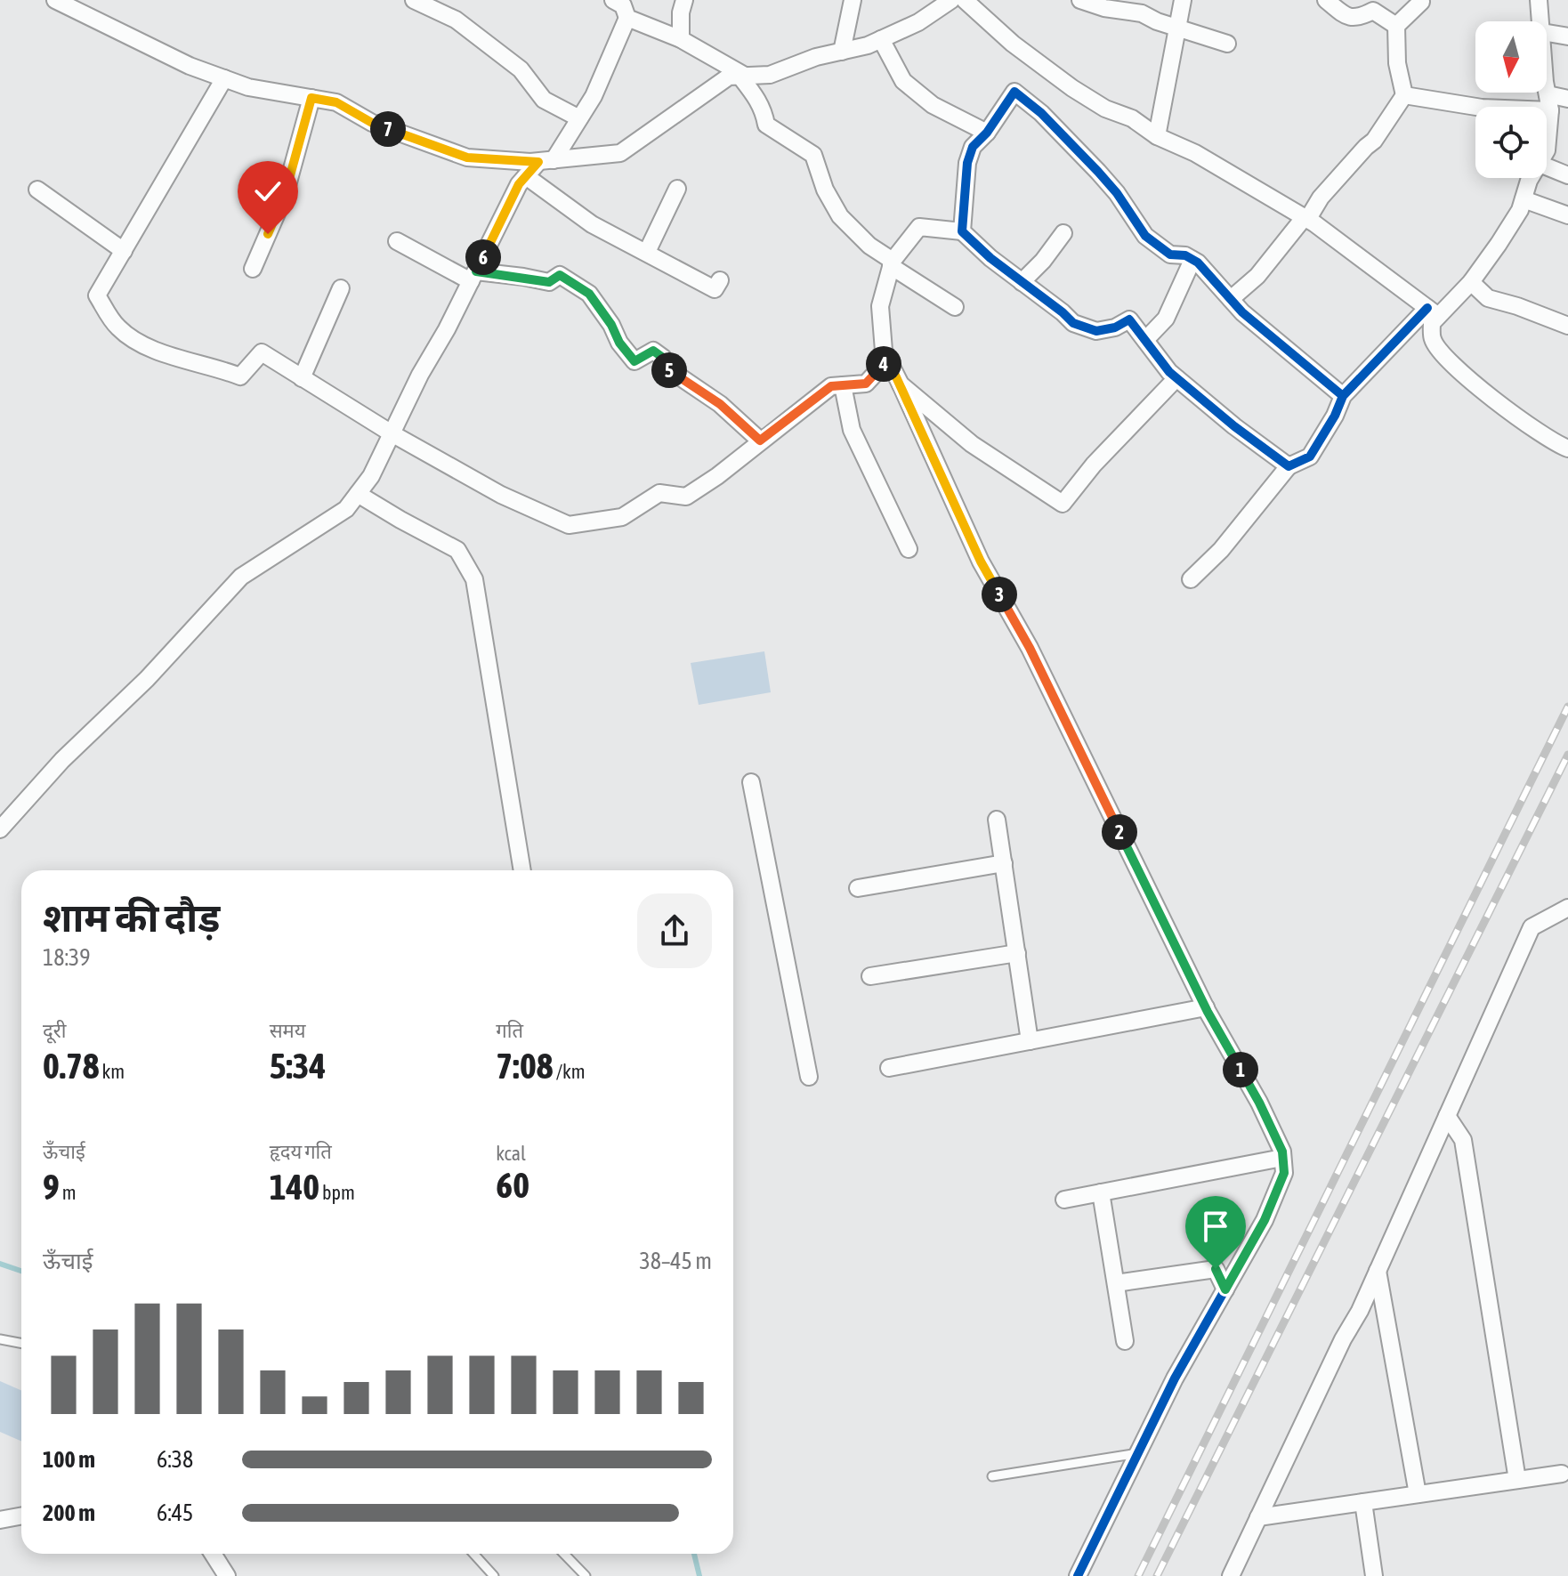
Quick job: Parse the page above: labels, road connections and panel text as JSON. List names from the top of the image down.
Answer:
{
  "north": "bottom",
  "page": {
    "pins": [
      "7",
      "6",
      "4",
      "5",
      "3",
      "2",
      "1"
    ],
    "heading": ["शाम की दौड़", "18:39"],
    "stats": [
      ["दूरी", "0.78 km"],
      ["समय", "5:34"],
      ["गति", "7:08 /km"],
      ["ऊँचाई", "9 m"],
      ["हृदय गति", "140 bpm"],
      ["kcal", "60"]
    ],
    "chart": ["ऊँचाई", "38–45 m"],
    "list": [
      {
        "name": "100 m",
        "note": "6:38"
      },
      {
        "name": "200 m",
        "note": "6:45"
      }
    ]
  }
}
